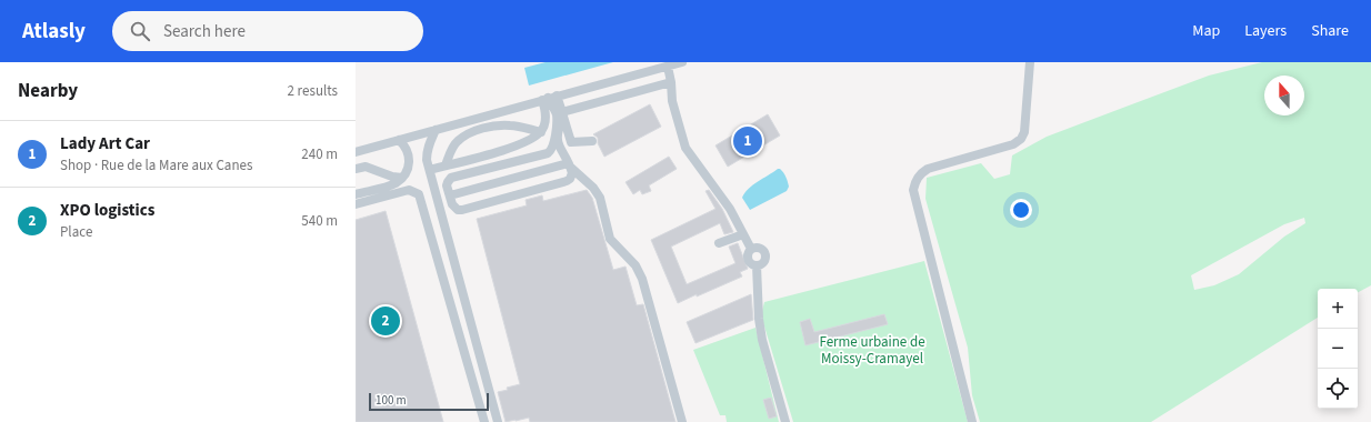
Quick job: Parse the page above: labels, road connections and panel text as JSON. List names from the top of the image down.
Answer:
{
  "parks": ["Ferme urbaine de Moissy-Cramayel"],
  "scale_bar": "100 m",
  "north": "top",
  "page": {
    "header": "Atlasly",
    "search": "Search here",
    "nav": ["Map", "Layers", "Share"],
    "heading": ["Nearby", "2 results"],
    "list": [
      {
        "mark": "1",
        "name": "Lady Art Car",
        "note": "Shop · Rue de la Mare aux Canes",
        "value": "240 m"
      },
      {
        "mark": "2",
        "name": "XPO logistics",
        "note": "Place",
        "value": "540 m"
      }
    ],
    "pins": ["1", "2"],
    "map_buttons": ["+", "−"],
    "scale": "100 m"
  }
}
